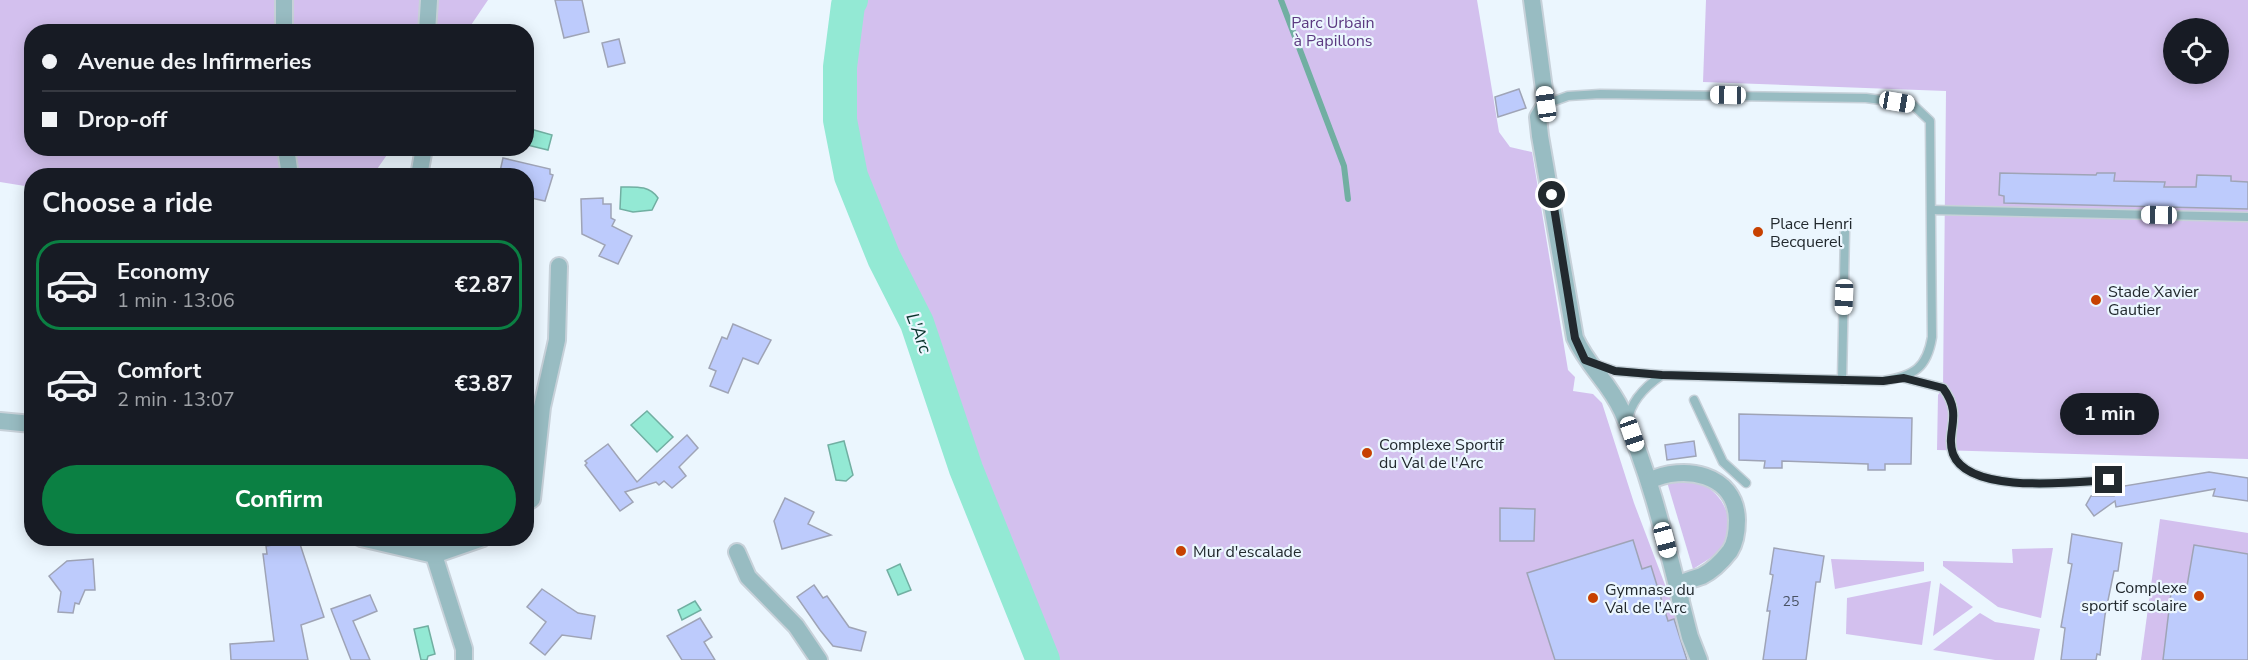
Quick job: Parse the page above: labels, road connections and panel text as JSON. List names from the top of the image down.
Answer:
{
  "water": ["L'Arc"],
  "parks": ["Parc Urbain à Papillons"],
  "places": [
    "Place Henri Becquerel",
    "Stade Xavier Gautier",
    "Complexe Sportif du Val de l'Arc",
    "Mur d'escalade",
    "Complexe sportif scolaire",
    "Gymnase du Val de l'Arc"
  ],
  "house_numbers": ["25"],
  "page": {
    "banner": ["Avenue des Infirmeries", "Drop-off"],
    "heading": "Choose a ride",
    "list": [
      {
        "name": "Economy",
        "note": "1 min · 13:06",
        "value": "€2.87"
      },
      {
        "name": "Comfort",
        "note": "2 min · 13:07",
        "value": "€3.87"
      }
    ],
    "bubble": "1 min",
    "buttons": "Confirm"
  }
}
